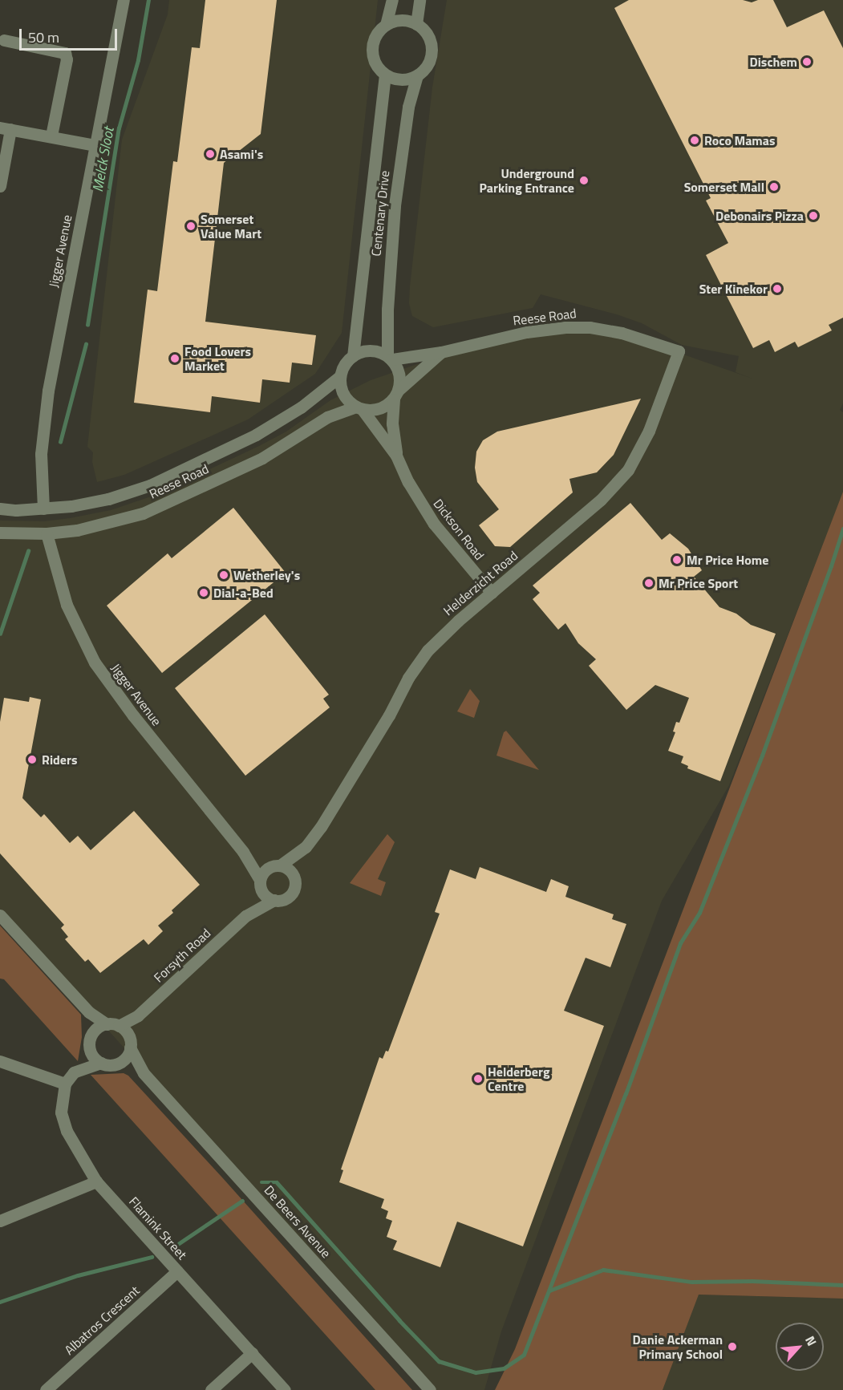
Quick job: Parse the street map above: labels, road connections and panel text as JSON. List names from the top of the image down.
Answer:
{
  "streets": {
    "street": [
      "Centenary Drive",
      "Jigger Avenue",
      "Reese Road",
      "Dickson Road",
      "Helderzicht Road",
      "Forsyth Road",
      "De Beers Avenue",
      "Flamink Street",
      "Albatros Crescent"
    ]
  },
  "crossings": [
    ["Centenary Drive", "Reese Road"],
    ["Centenary Drive", "Dickson Road"],
    ["Jigger Avenue", "Reese Road"],
    ["Jigger Avenue", "Helderzicht Road"],
    ["Jigger Avenue", "Forsyth Road"],
    ["Reese Road", "Dickson Road"],
    ["Reese Road", "Helderzicht Road"],
    ["Dickson Road", "Helderzicht Road"],
    ["Helderzicht Road", "Forsyth Road"],
    ["Forsyth Road", "De Beers Avenue"],
    ["Flamink Street", "Albatros Crescent"]
  ],
  "water": ["Melck Sloot"],
  "places": [
    "Dischem",
    "Roco Mamas",
    "Asami's",
    "Underground Parking Entrance",
    "Somerset Mall",
    "Debonairs Pizza",
    "Somerset Value Mart",
    "Ster Kinekor",
    "Food Lovers Market",
    "Mr Price Home",
    "Wetherley's",
    "Mr Price Sport",
    "Dial-a-Bed",
    "Riders",
    "Helderberg Centre",
    "Danie Ackerman Primary School"
  ],
  "scale_bar": "50 m",
  "north": "top right"
}
